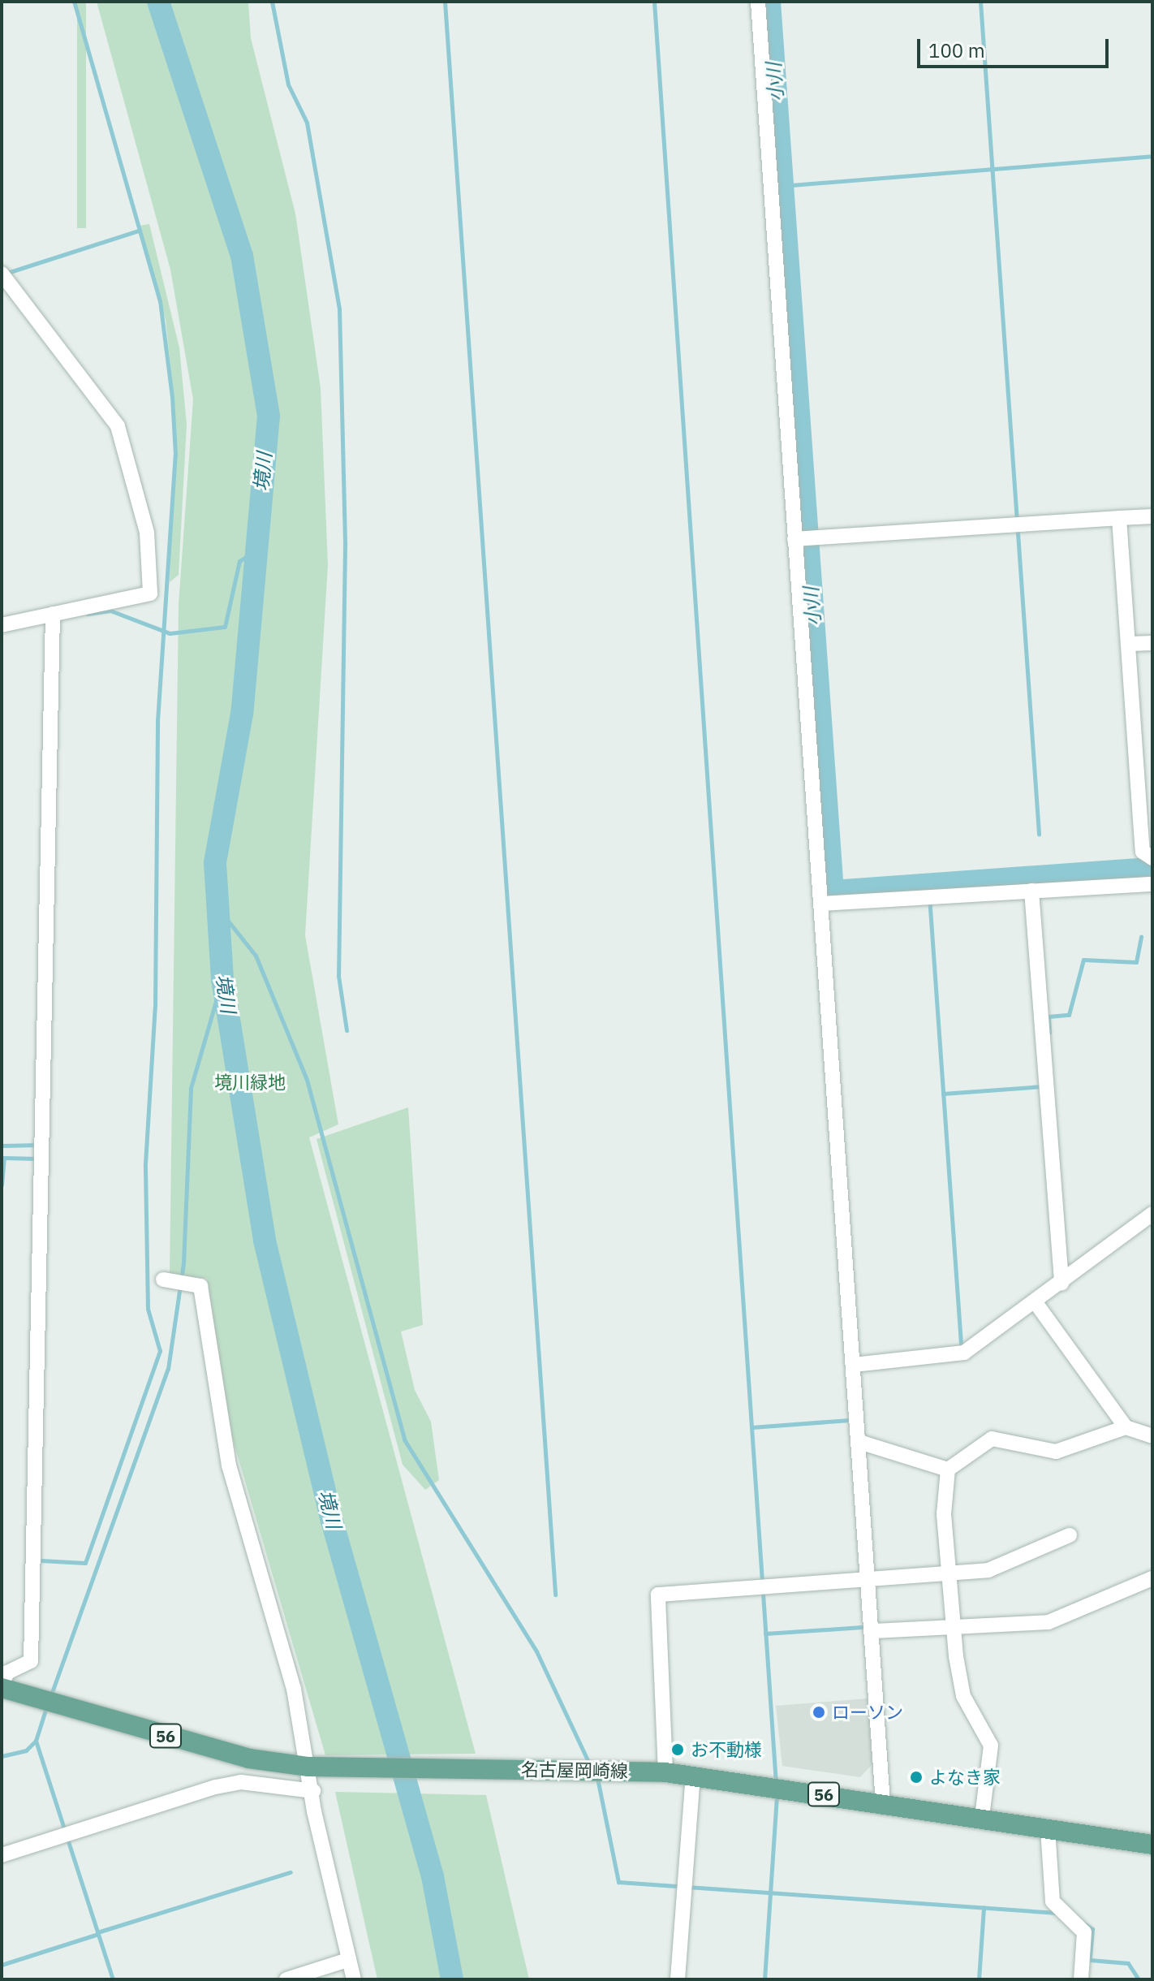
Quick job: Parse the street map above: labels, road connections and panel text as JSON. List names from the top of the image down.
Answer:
{
  "streets": {
    "main road": ["56", "名古屋岡崎線"]
  },
  "water": ["小川", "境川"],
  "parks": ["境川緑地"],
  "places": ["ローソン", "お不動様", "よなき家"],
  "scale_bar": "100 m"
}
